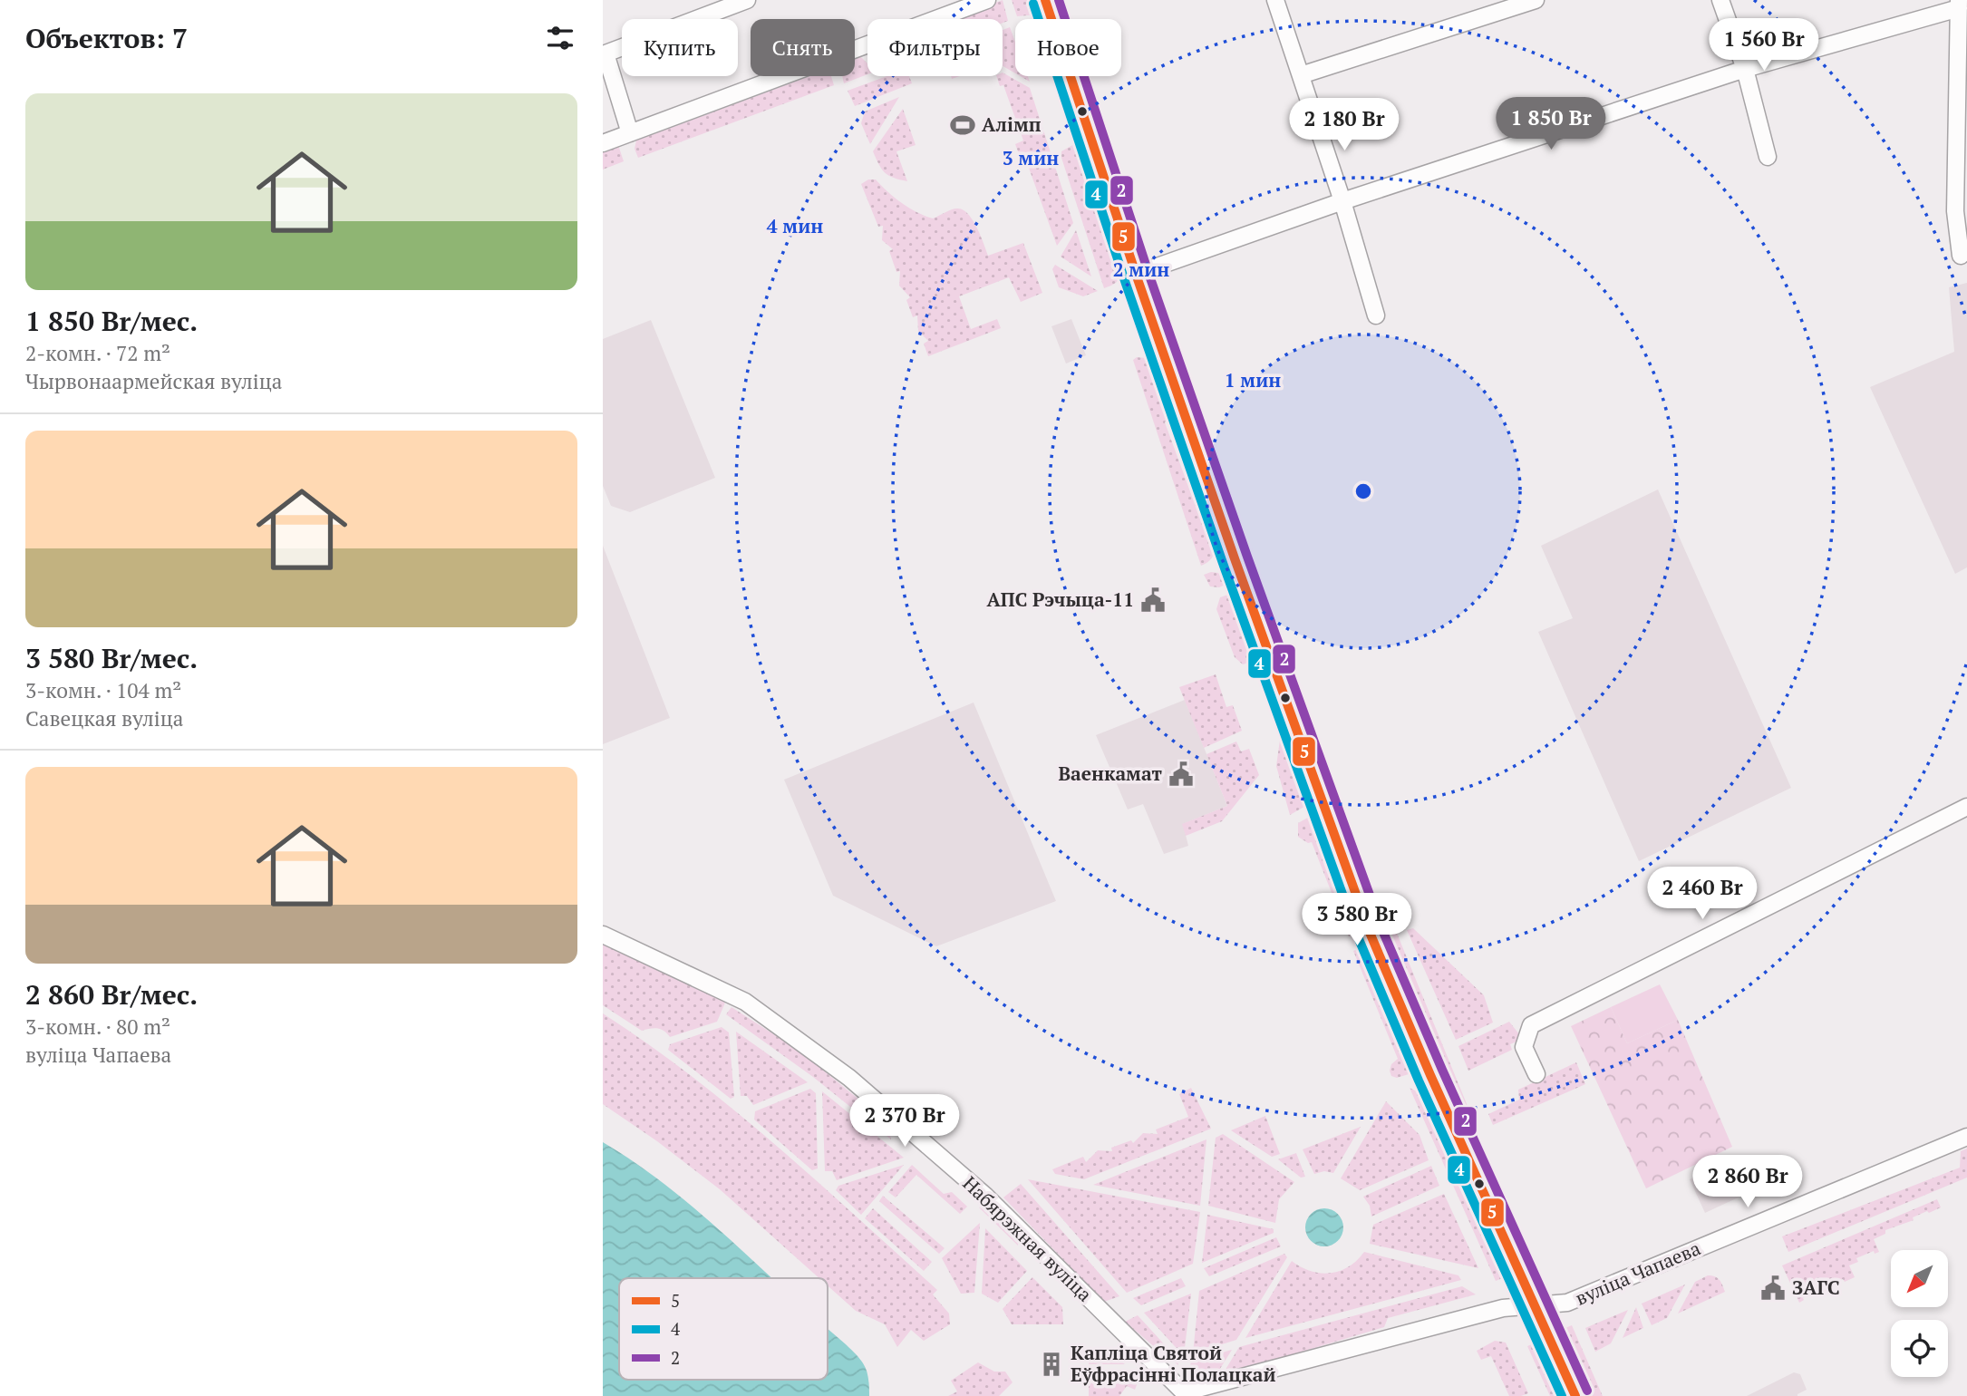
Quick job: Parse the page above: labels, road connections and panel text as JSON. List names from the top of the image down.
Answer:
{
  "streets": {
    "street": ["Набярэжная вуліца", "вуліца Чапаева"]
  },
  "crossings": [
    ["Набярэжная вуліца", "вуліца Чапаева"]
  ],
  "places": {
    "sports": ["Алімп"],
    "public building": ["АПС Рэчыца-11", "Ваенкамат", "ЗАГС"],
    "building": ["Капліца Святой Еўфрасінні Полацкай"]
  },
  "lines": ["transit line 5", "transit line 2", "transit line 4"],
  "legend": ["5", "4", "2"],
  "north": "bottom left",
  "page": {
    "heading": "Объектов: 7",
    "price": [
      "1 560 Br",
      "1 850 Br",
      "2 180 Br",
      "2 460 Br",
      "3 580 Br",
      "2 370 Br",
      "2 860 Br"
    ],
    "chip": [
      "Купить",
      "Снять",
      "Фильтры",
      "Новое"
    ],
    "list": [
      {
        "name": "1 850 Br/мес.",
        "note": "2-комн. · 72 m² · Чырвонаармейская вуліца"
      },
      {
        "name": "3 580 Br/мес.",
        "note": "3-комн. · 104 m² · Савецкая вуліца"
      },
      {
        "name": "2 860 Br/мес.",
        "note": "3-комн. · 80 m² · вуліца Чапаева"
      }
    ]
  },
  "rings": [
    "3 мин",
    "4 мин",
    "2 мин",
    "1 мин"
  ]
}
